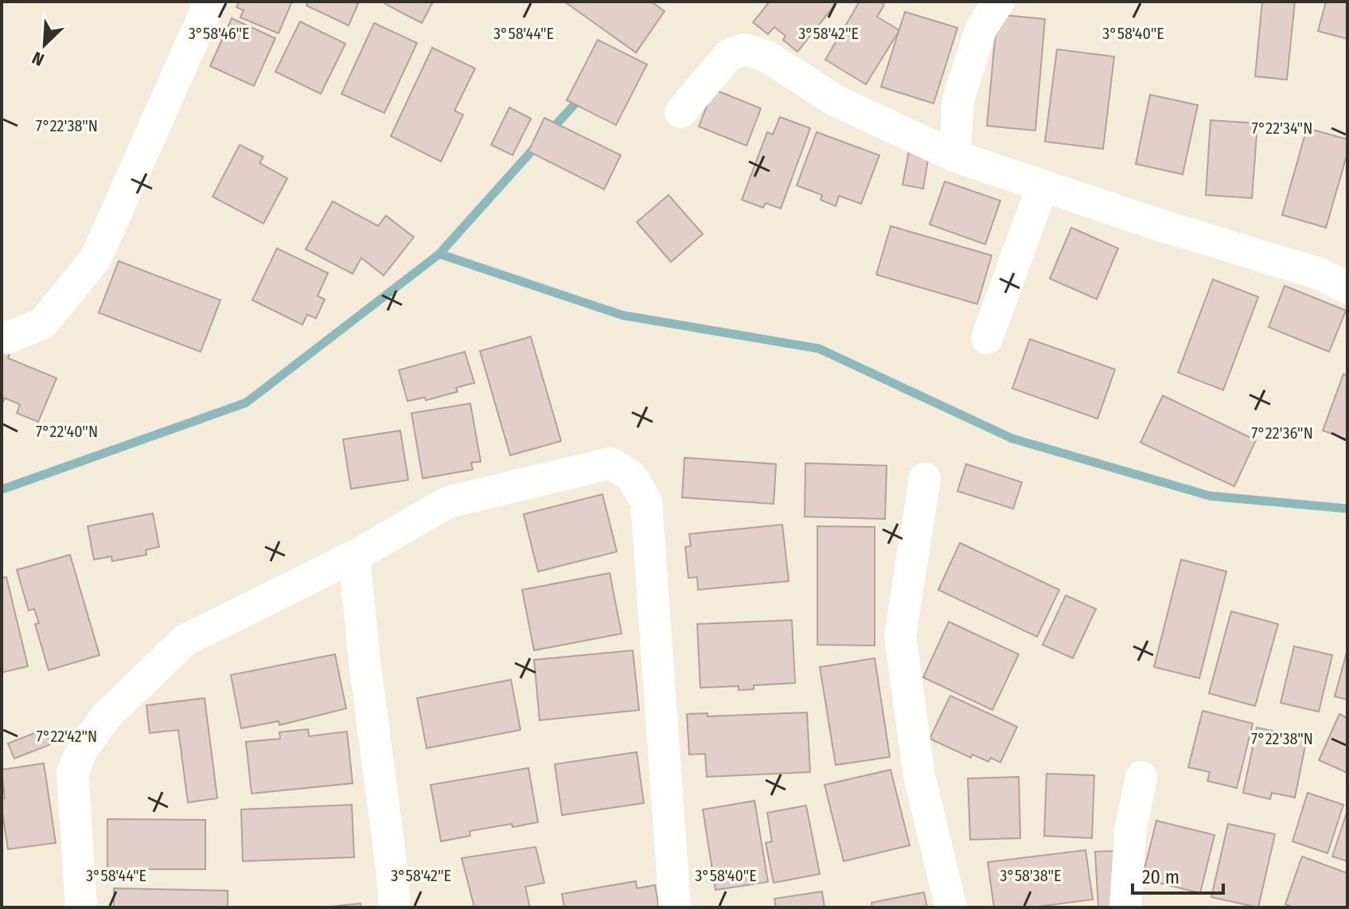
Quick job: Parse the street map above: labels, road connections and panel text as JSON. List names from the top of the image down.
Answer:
{
  "scale_bar": "20 m",
  "north": "bottom left",
  "coordinates": [
    "3°58'46\"E",
    "3°58'44\"E",
    "3°58'42\"E",
    "3°58'40\"E",
    "7°22'38\"N",
    "7°22'34\"N",
    "7°22'40\"N",
    "7°22'36\"N",
    "7°22'42\"N",
    "3°58'38\"E"
  ]
}
